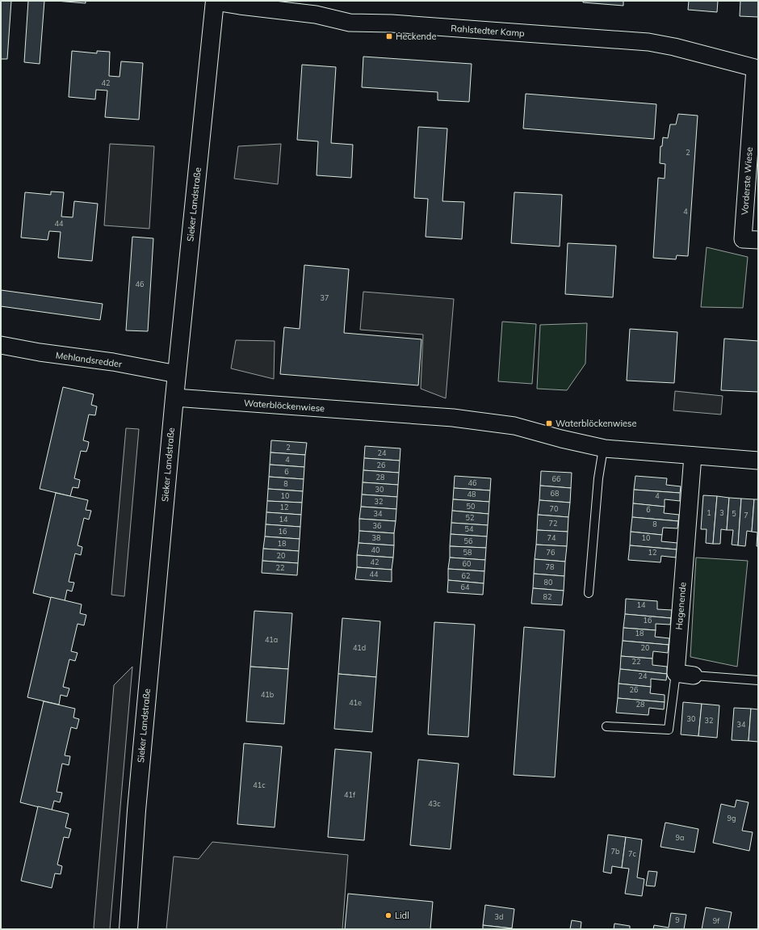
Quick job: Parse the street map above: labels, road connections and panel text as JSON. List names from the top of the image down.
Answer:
{
  "streets": {
    "main road": ["Sieker Landstraße"],
    "street": [
      "Rahlstedter Kamp",
      "Vorderste Wiese",
      "Mehlandsredder",
      "Waterblöckenwiese",
      "Hagenende"
    ]
  },
  "crossings": [
    ["Rahlstedter Kamp", "Vorderste Wiese"],
    ["Rahlstedter Kamp", "Sieker Landstraße"],
    ["Sieker Landstraße", "Mehlandsredder"],
    ["Sieker Landstraße", "Waterblöckenwiese"],
    ["Waterblöckenwiese", "Hagenende"]
  ],
  "places": {
    "transit": ["Heckende", "Waterblöckenwiese"],
    "other": ["Lidl"]
  },
  "house_numbers": [
    "42",
    "2",
    "4",
    "44",
    "46",
    "37",
    "2",
    "24",
    "4",
    "26",
    "6",
    "28",
    "66",
    "46",
    "8",
    "30",
    "68",
    "48",
    "10",
    "4",
    "32",
    "50",
    "12",
    "70",
    "6",
    "1",
    "3",
    "34",
    "5",
    "7",
    "52",
    "14",
    "72",
    "8",
    "36",
    "54",
    "16",
    "38",
    "74",
    "10",
    "56",
    "18",
    "40",
    "58",
    "76",
    "12",
    "20",
    "42",
    "60",
    "78",
    "22",
    "44",
    "62",
    "80",
    "64",
    "82",
    "14",
    "16",
    "18",
    "41a",
    "41d",
    "20",
    "22",
    "24",
    "26",
    "41b",
    "41e",
    "28",
    "30",
    "32",
    "34",
    "41c",
    "41f",
    "43c",
    "9g",
    "9a",
    "7b",
    "7c",
    "3d",
    "9",
    "9f"
  ]
}
